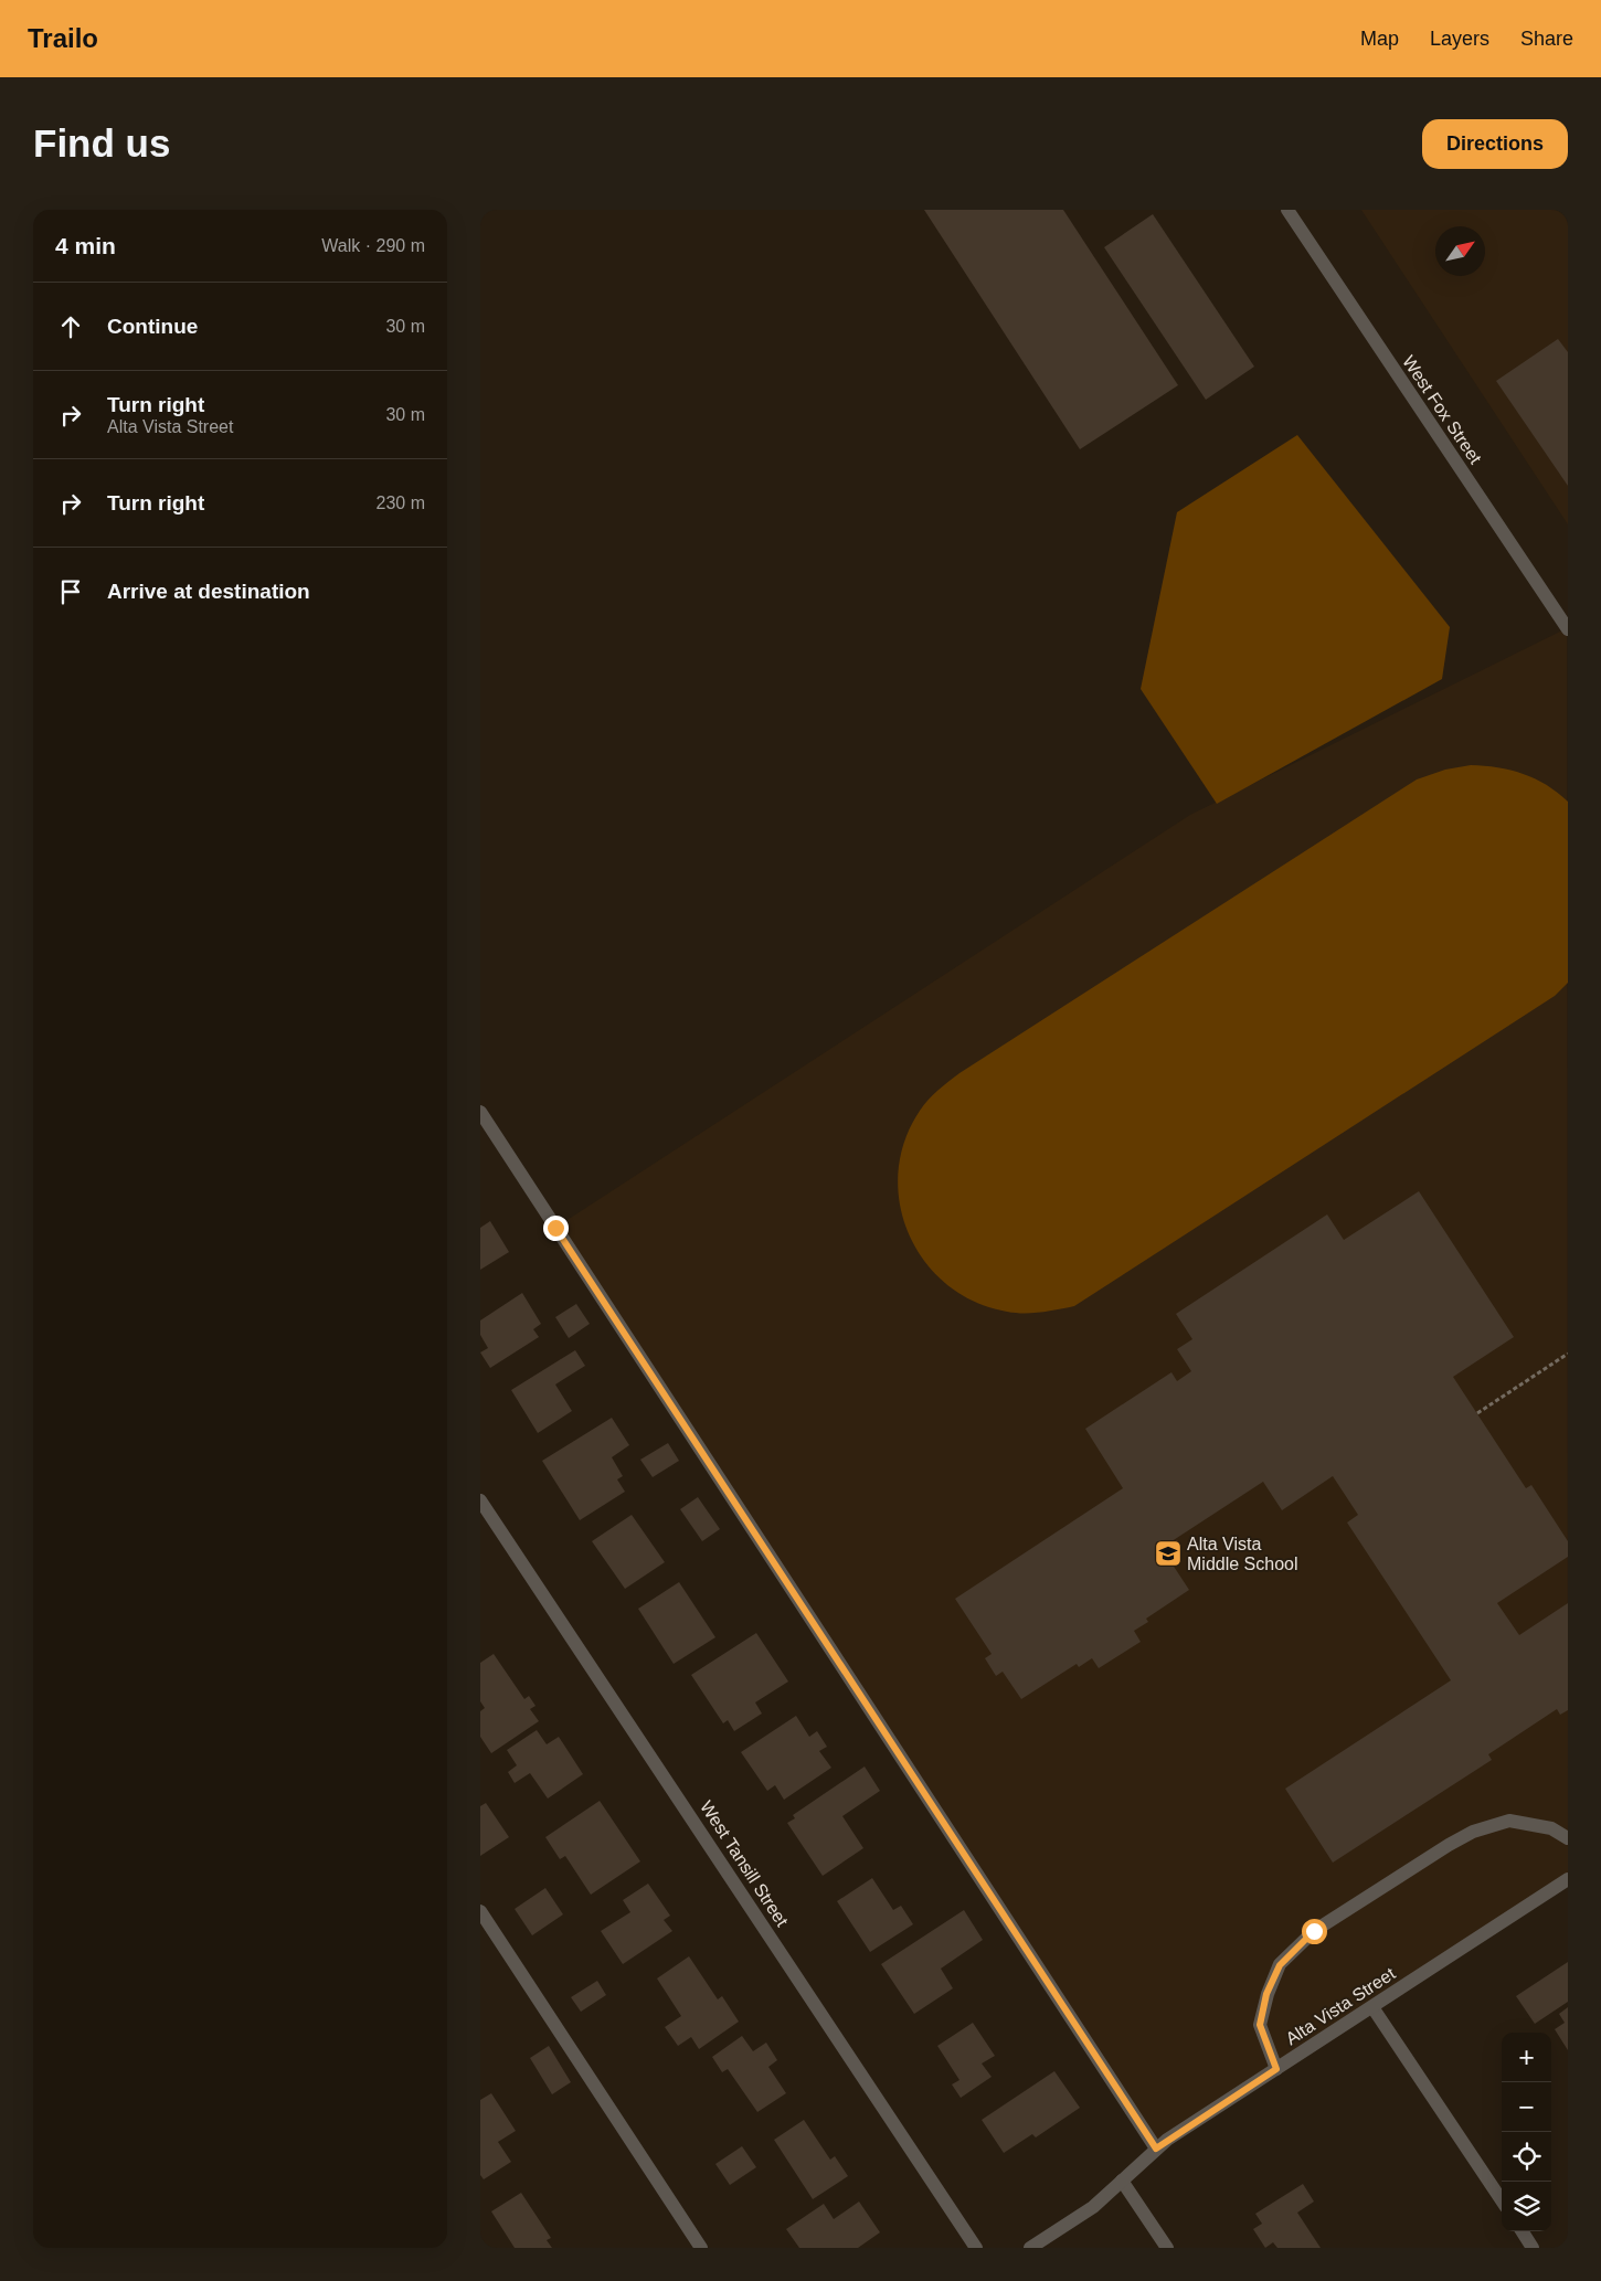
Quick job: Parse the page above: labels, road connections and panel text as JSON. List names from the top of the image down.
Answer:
{
  "streets": {
    "street": ["West Fox Street", "West Tansill Street", "Alta Vista Street"]
  },
  "places": {
    "school or university": ["Alta Vista Middle School"]
  },
  "north": "top right",
  "page": {
    "header": "Trailo",
    "nav": ["Map", "Layers", "Share"],
    "buttons": "Directions",
    "title": "Find us",
    "heading": ["4 min", "Walk · 290 m"],
    "list": [
      ["Continue", "30 m"],
      ["Turn right", "Alta Vista Street", "30 m"],
      ["Turn right", "230 m"],
      "Arrive at destination"
    ],
    "map_buttons": ["+", "−"]
  }
}
